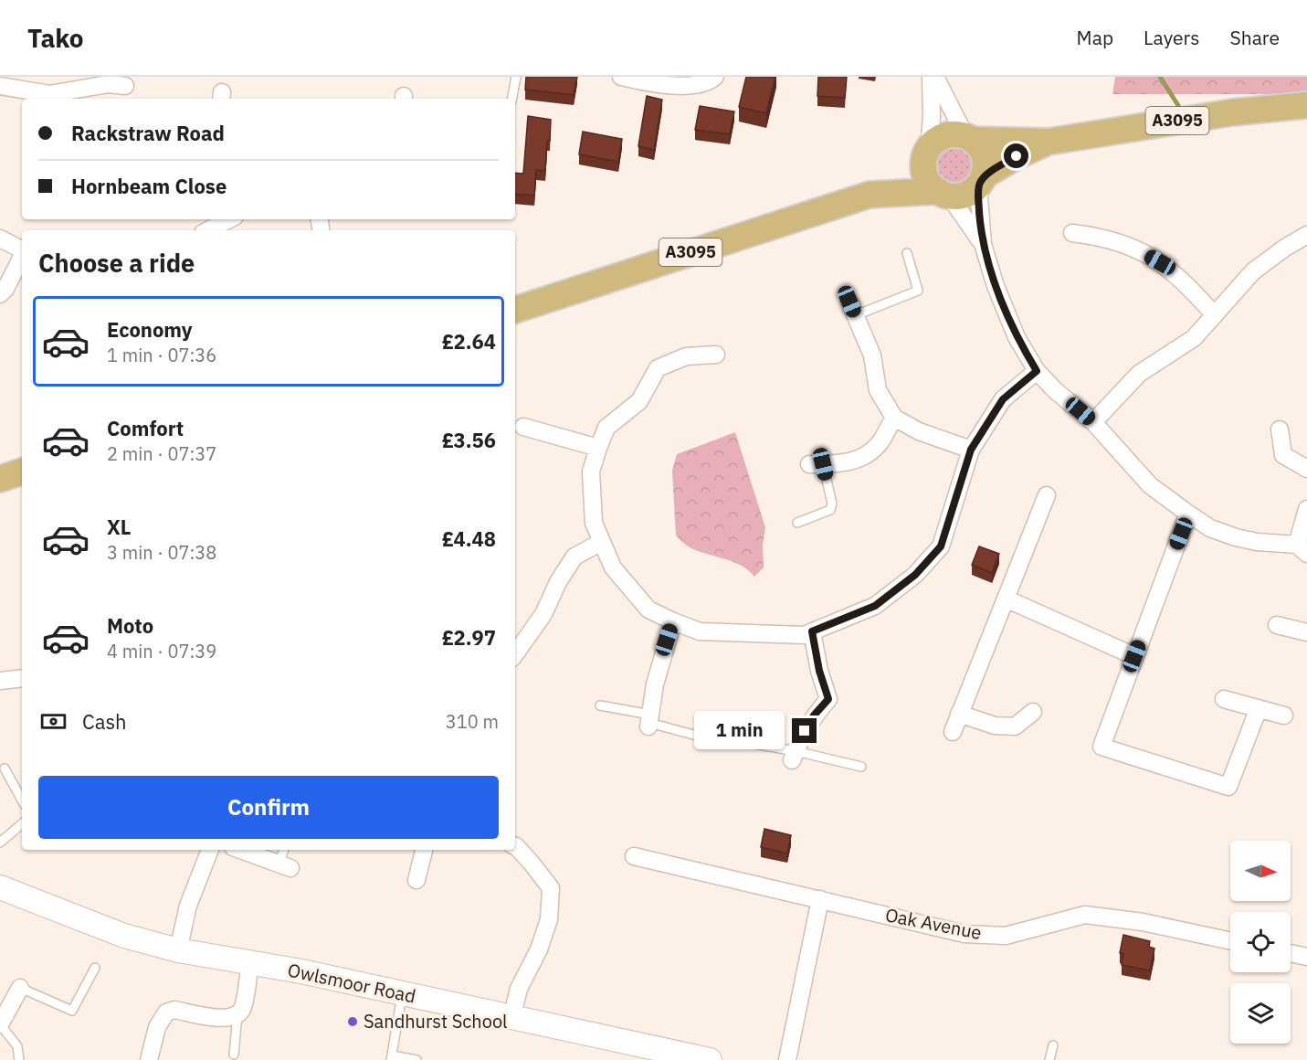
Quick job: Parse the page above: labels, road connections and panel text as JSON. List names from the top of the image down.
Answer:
{
  "streets": {
    "main road": ["A3095"],
    "street": ["Oak Avenue", "Owlsmoor Road"]
  },
  "places": ["Sandhurst School"],
  "north": "right",
  "page": {
    "header": "Tako",
    "nav": ["Map", "Layers", "Share"],
    "banner": ["Rackstraw Road", "Hornbeam Close"],
    "heading": "Choose a ride",
    "list": [
      {
        "name": "Economy",
        "note": "1 min · 07:36",
        "value": "£2.64"
      },
      {
        "name": "Comfort",
        "note": "2 min · 07:37",
        "value": "£3.56"
      },
      {
        "name": "XL",
        "note": "3 min · 07:38",
        "value": "£4.48"
      },
      {
        "name": "Moto",
        "note": "4 min · 07:39",
        "value": "£2.97"
      }
    ],
    "pay": ["Cash", "310 m"],
    "bubble": "1 min",
    "buttons": "Confirm"
  }
}
